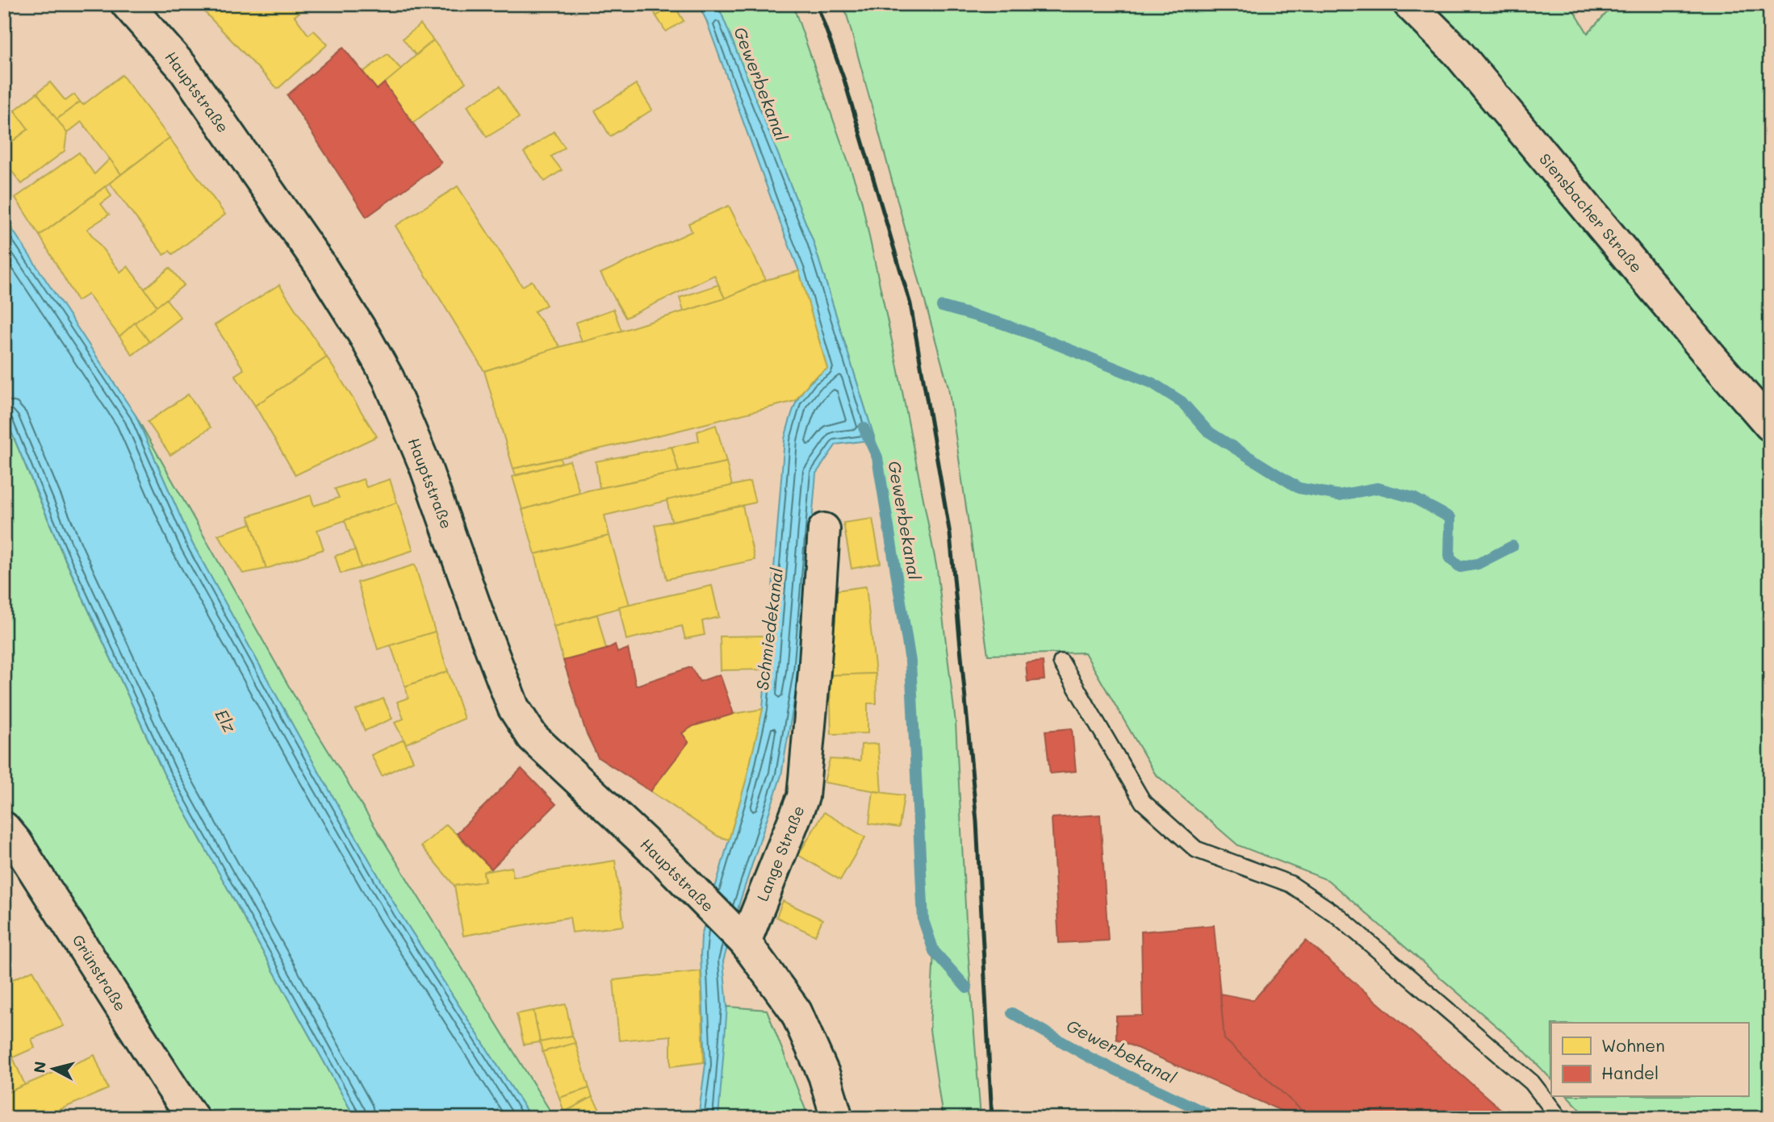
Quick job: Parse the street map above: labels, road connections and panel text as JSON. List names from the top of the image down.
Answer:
{
  "streets": {
    "street": [
      "Hauptstraße",
      "Siensbacher Straße",
      "Lange Straße",
      "Grünstraße"
    ]
  },
  "crossings": [
    ["Hauptstraße", "Lange Straße"]
  ],
  "water": ["Gewerbekanal", "Schmiedekanal", "Elz"],
  "legend": ["Wohnen", "Handel"],
  "north": "left"
}
